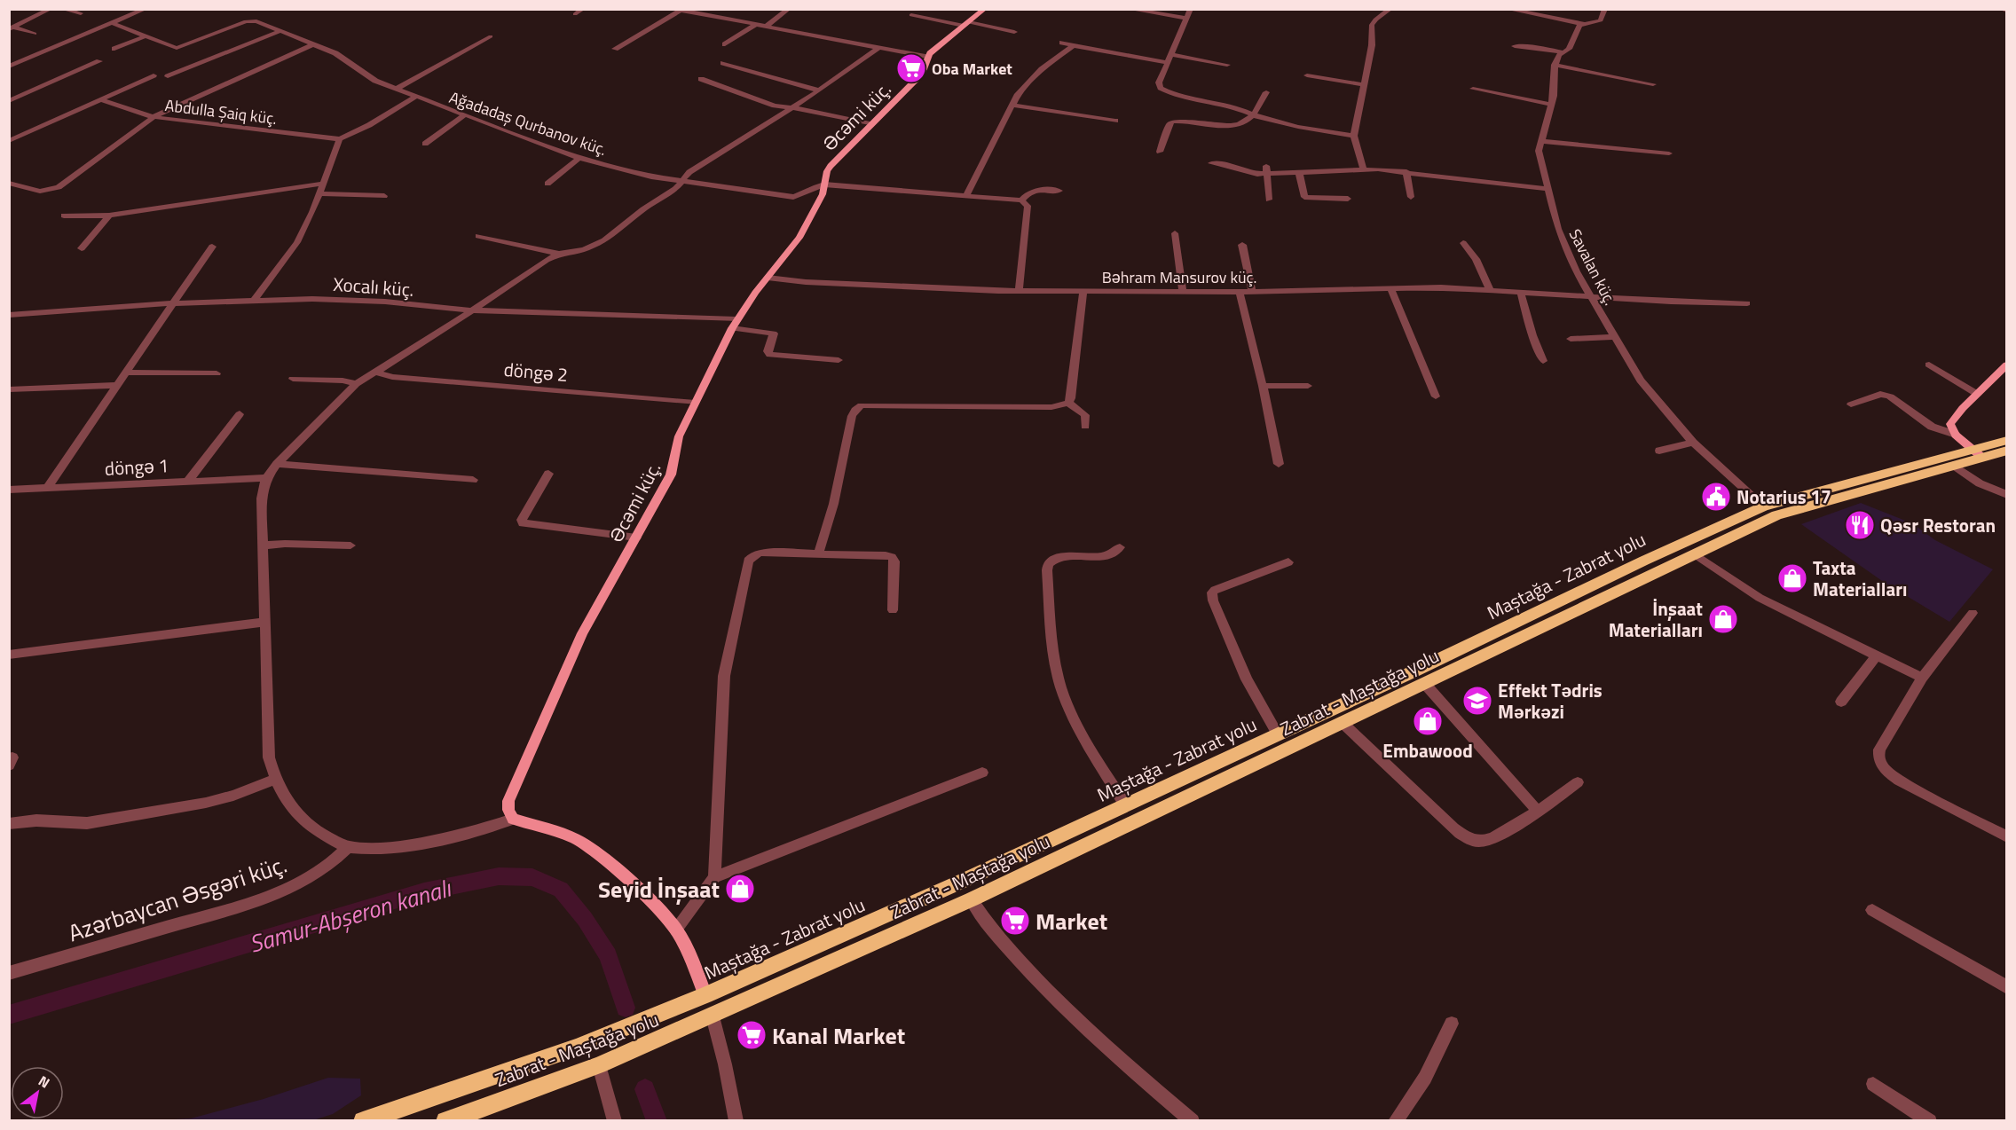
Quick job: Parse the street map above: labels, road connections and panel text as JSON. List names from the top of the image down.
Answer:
{
  "streets": {
    "main road": ["Maştağa - Zabrat yolu", "Zabrat - Maştağa yolu"],
    "street": [
      "Abdulla Şaiq küç.",
      "Əcəmi küç.",
      "Ağadadaş Qurbanov küç.",
      "Savalan küç.",
      "Bəhram Mansurov küç.",
      "Xocalı küç.",
      "döngə 2",
      "döngə 1",
      "Azərbaycan Əsgəri küç."
    ]
  },
  "crossings": [
    ["Əcəmi küç.", "Ağadadaş Qurbanov küç."],
    ["Əcəmi küç.", "Bəhram Mansurov küç."],
    ["Əcəmi küç.", "Xocalı küç."],
    ["Əcəmi küç.", "döngə 2"],
    ["Savalan küç.", "Bəhram Mansurov küç."],
    ["Savalan küç.", "Maştağa - Zabrat yolu"],
    ["Maştağa - Zabrat yolu", "Zabrat - Maştağa yolu"]
  ],
  "water": ["Samur-Abşeron kanalı"],
  "places": {
    "supermarket": ["Oba Market", "Market", "Kanal Market"],
    "public building": ["Notarius 17"],
    "restaurant": ["Qəsr Restoran"],
    "shop": [
      "Taxta Materialları",
      "İnşaat Materialları",
      "Embawood",
      "Seyid İnşaat"
    ],
    "school or university": ["Effekt Tədris Mərkəzi"]
  },
  "north": "top right"
}
